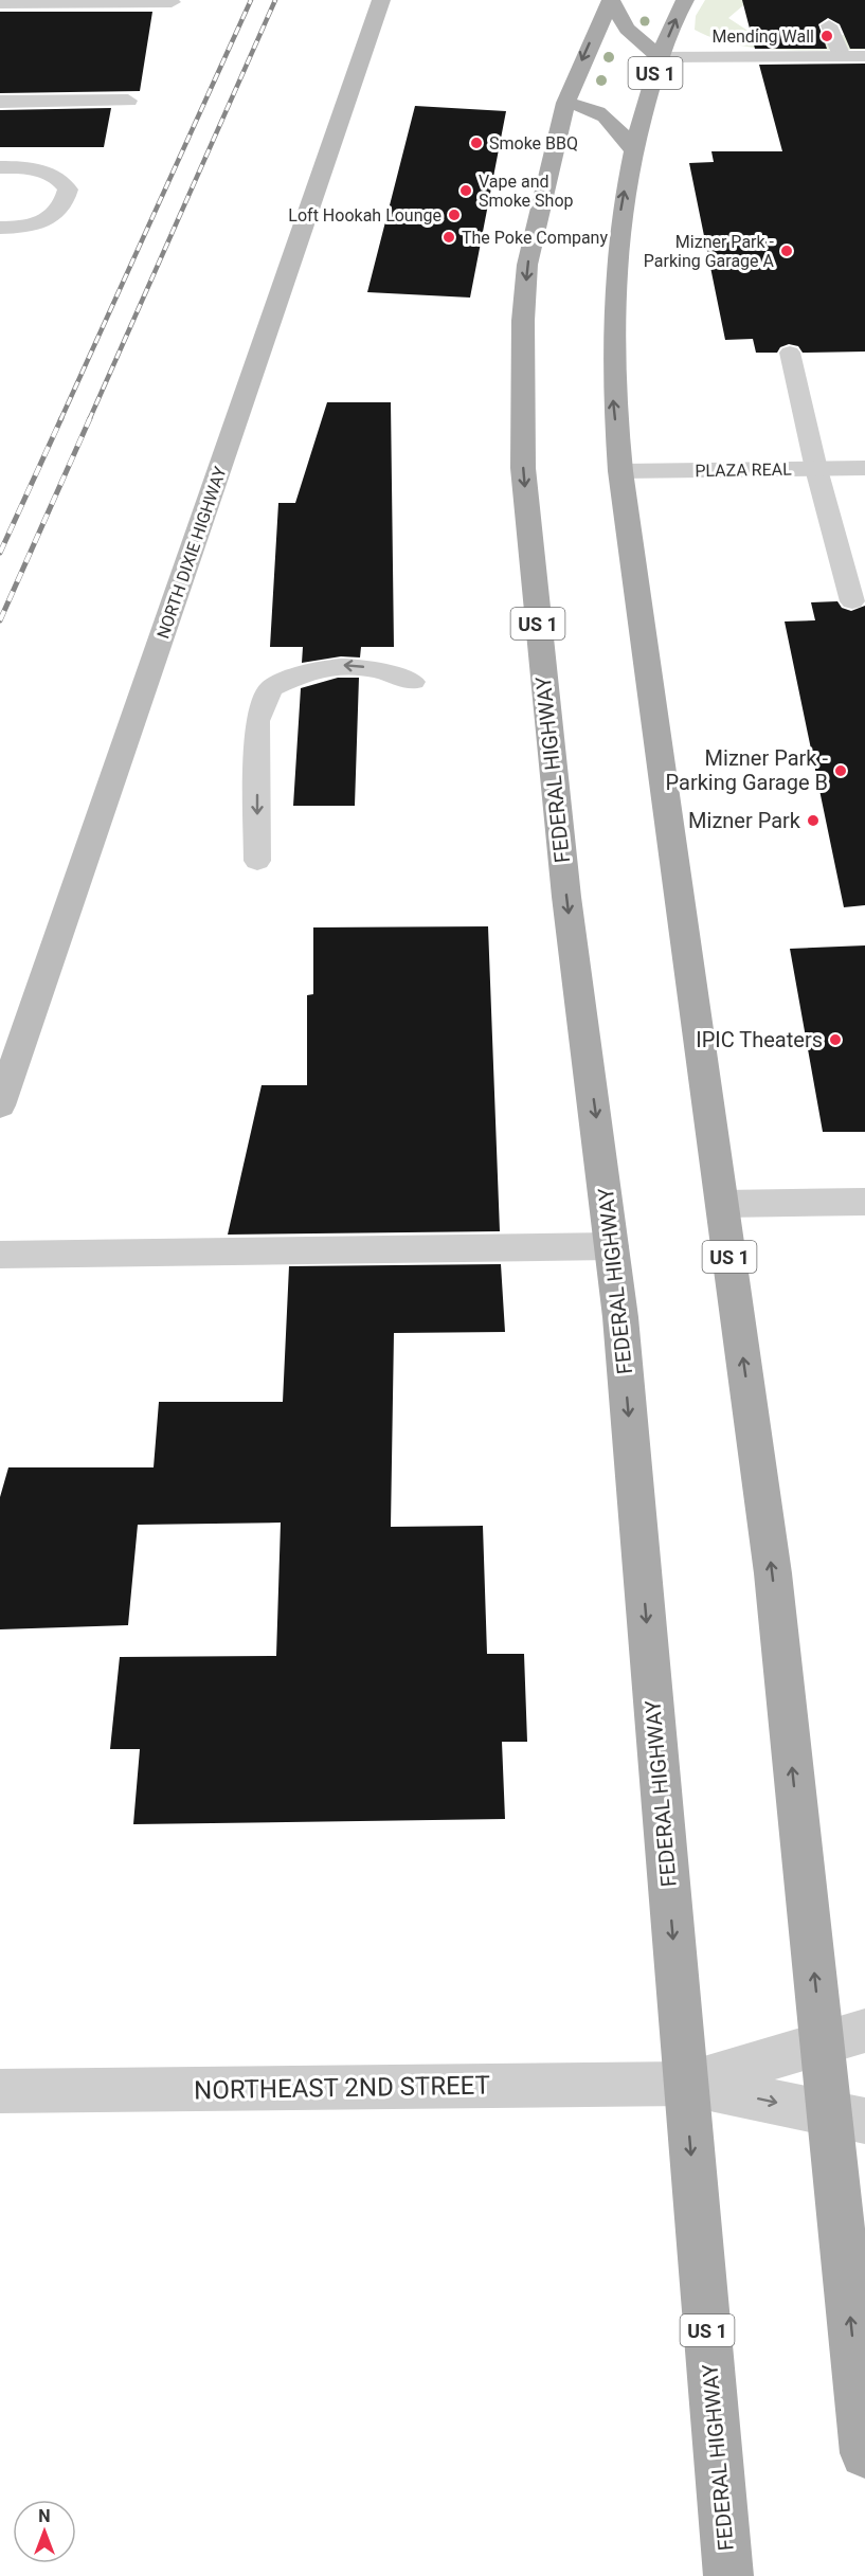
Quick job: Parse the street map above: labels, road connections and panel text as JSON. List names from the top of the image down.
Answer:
{
  "streets": {
    "main road": ["US 1", "NORTH DIXIE HIGHWAY", "FEDERAL HIGHWAY"],
    "street": ["PLAZA REAL", "NORTHEAST 2ND STREET"]
  },
  "crossings": [
    ["US 1", "PLAZA REAL"],
    ["US 1", "NORTHEAST 2ND STREET"],
    ["FEDERAL HIGHWAY", "NORTHEAST 2ND STREET"]
  ],
  "places": [
    "Mending Wall",
    "Smoke BBQ",
    "Vape and Smoke Shop",
    "Loft Hookah Lounge",
    "The Poke Company",
    "Mizner Park - Parking Garage A",
    "Mizner Park - Parking Garage B",
    "Mizner Park",
    "IPIC Theaters"
  ],
  "north": "top"
}
